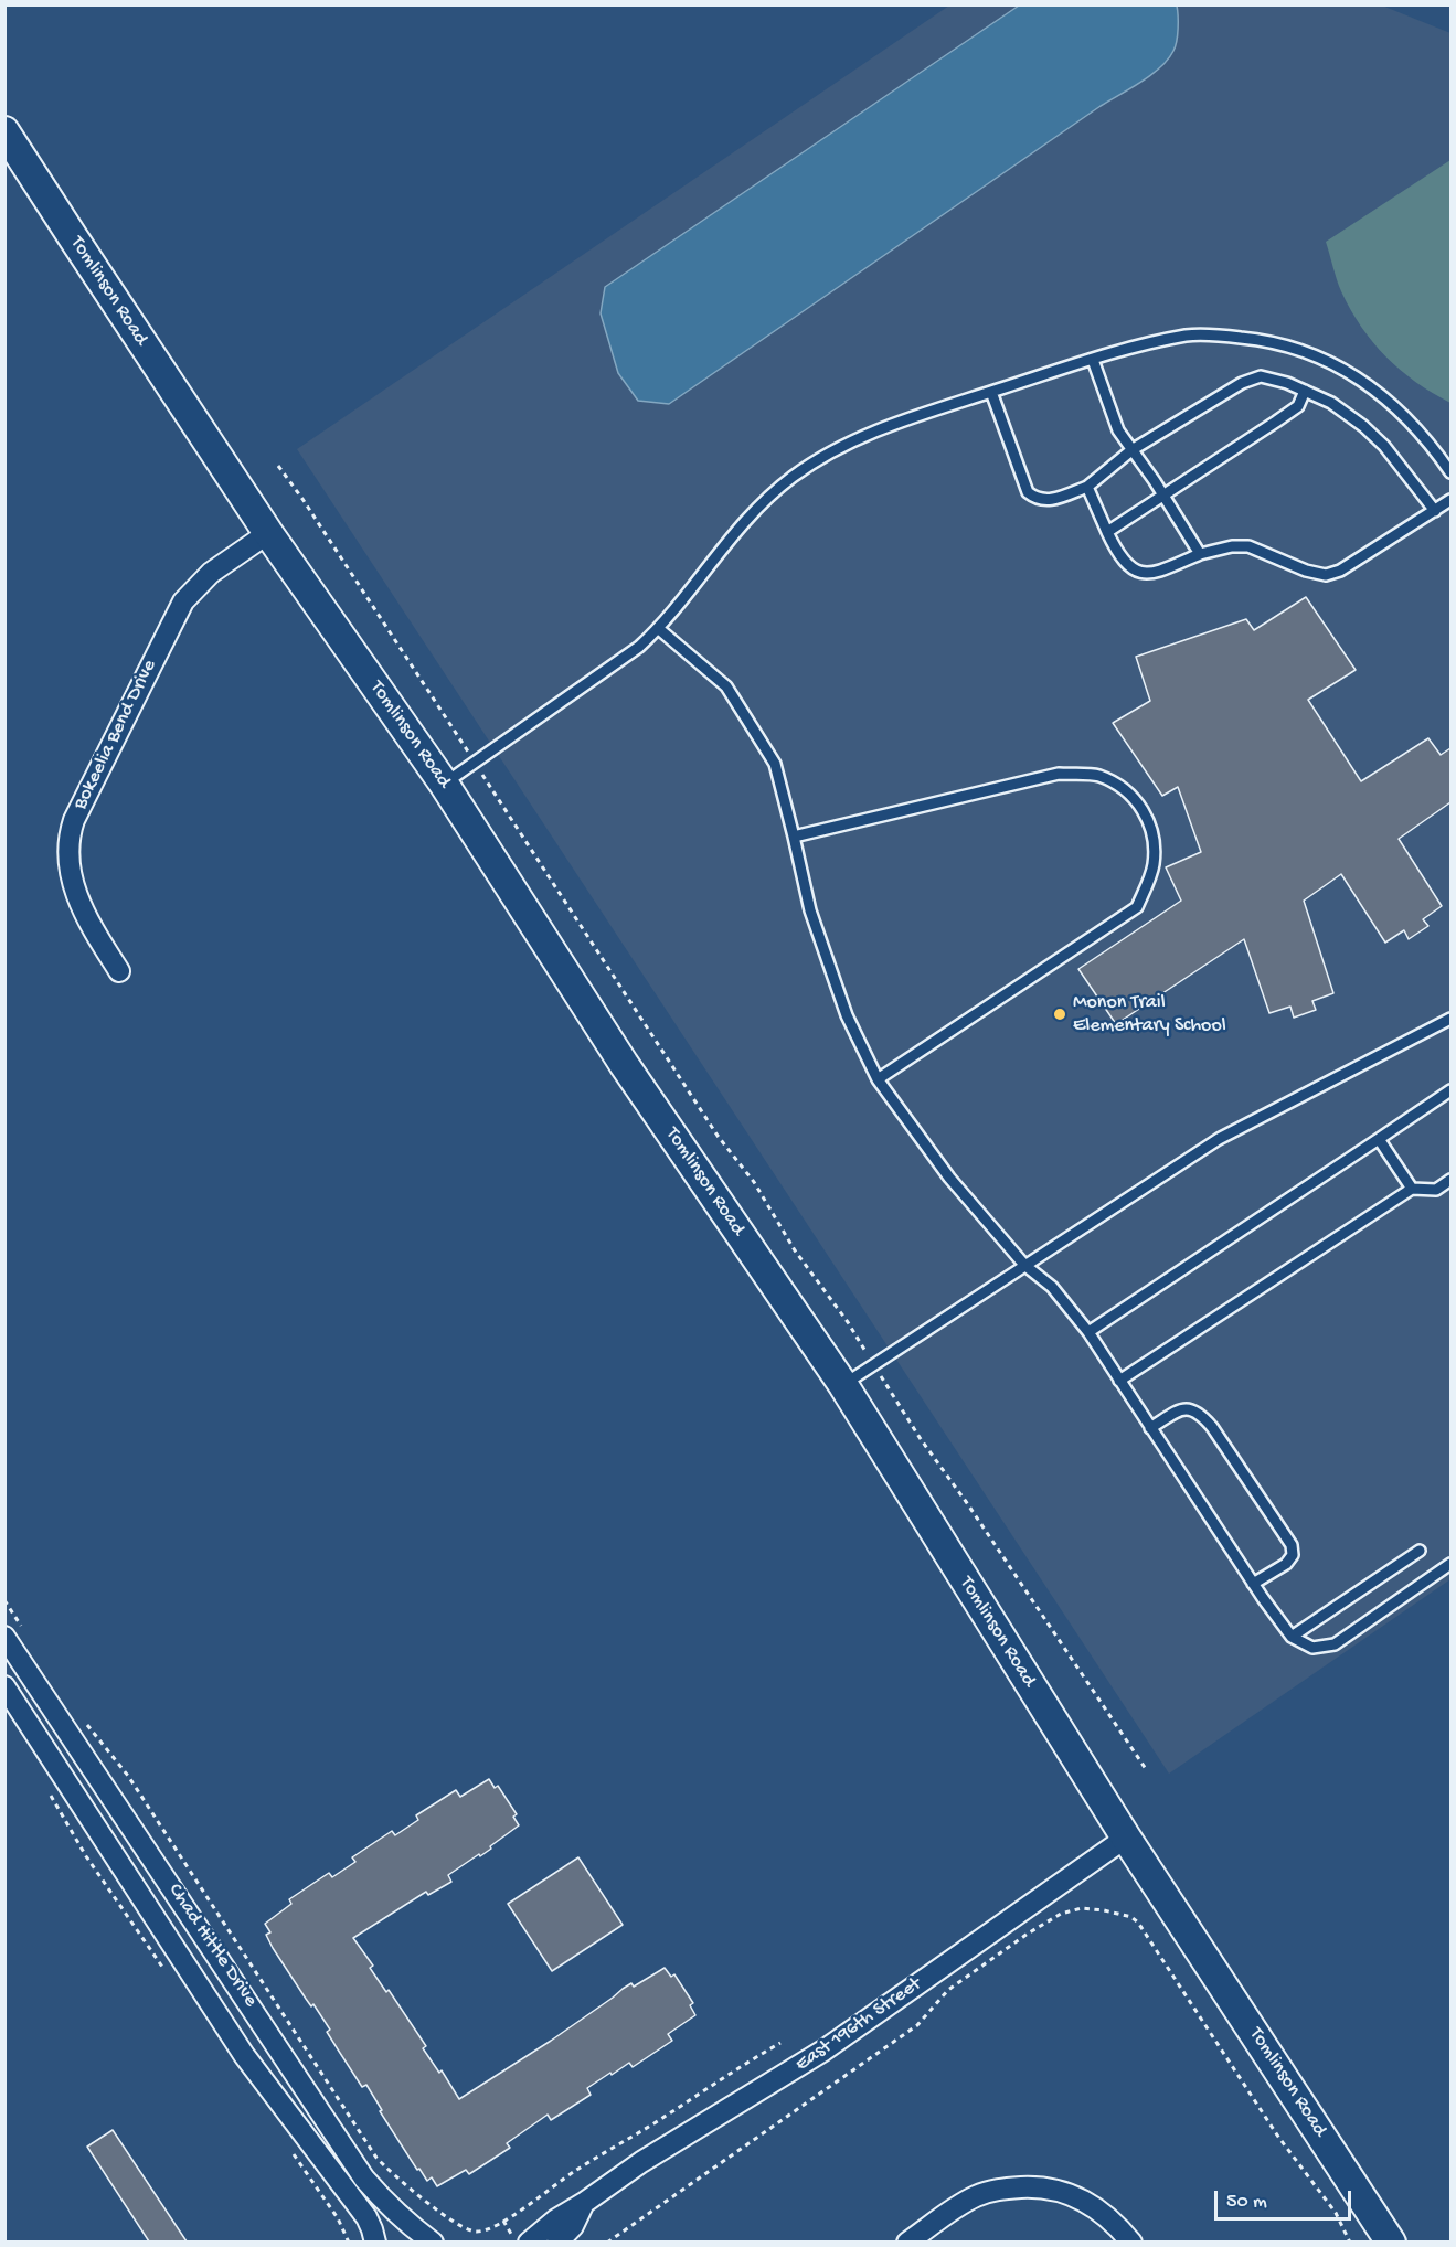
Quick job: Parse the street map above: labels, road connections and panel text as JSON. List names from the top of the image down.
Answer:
{
  "streets": {
    "street": [
      "Tomlinson Road",
      "Bokeelia Bend Drive",
      "Chad Hittle Drive",
      "East 196th Street"
    ]
  },
  "crossings": [
    ["Tomlinson Road", "Bokeelia Bend Drive"],
    ["Tomlinson Road", "East 196th Street"]
  ],
  "places": ["Monon Trail Elementary School"],
  "scale_bar": "50 m"
}
